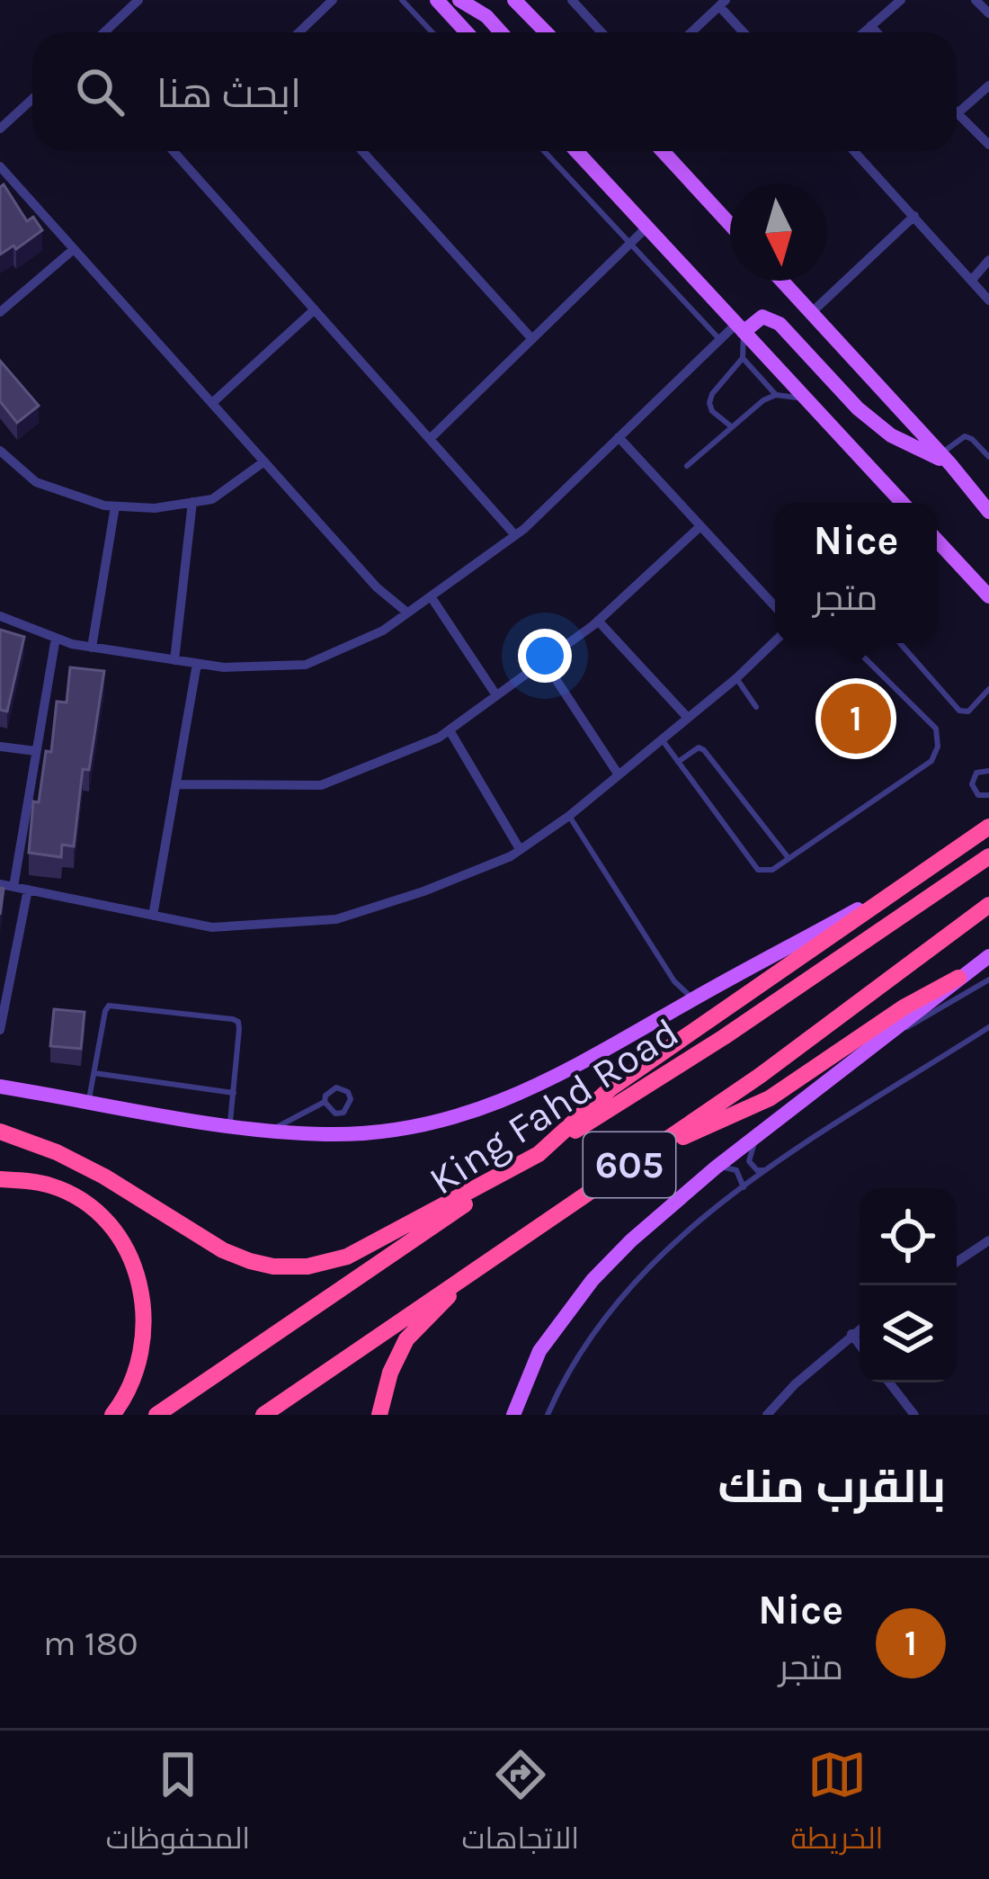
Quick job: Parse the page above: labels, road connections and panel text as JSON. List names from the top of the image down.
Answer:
{
  "streets": {
    "highway": ["King Fahd Road", "605"]
  },
  "north": "bottom",
  "page": {
    "search": "ابحث هنا",
    "popup": ["Nice", "متجر"],
    "pins": "1",
    "heading": "بالقرب منك",
    "list": [
      {
        "mark": "1",
        "name": "Nice",
        "note": "متجر",
        "value": "180 m"
      }
    ],
    "nav": ["الخريطة", "الاتجاهات", "المحفوظات"]
  }
}
